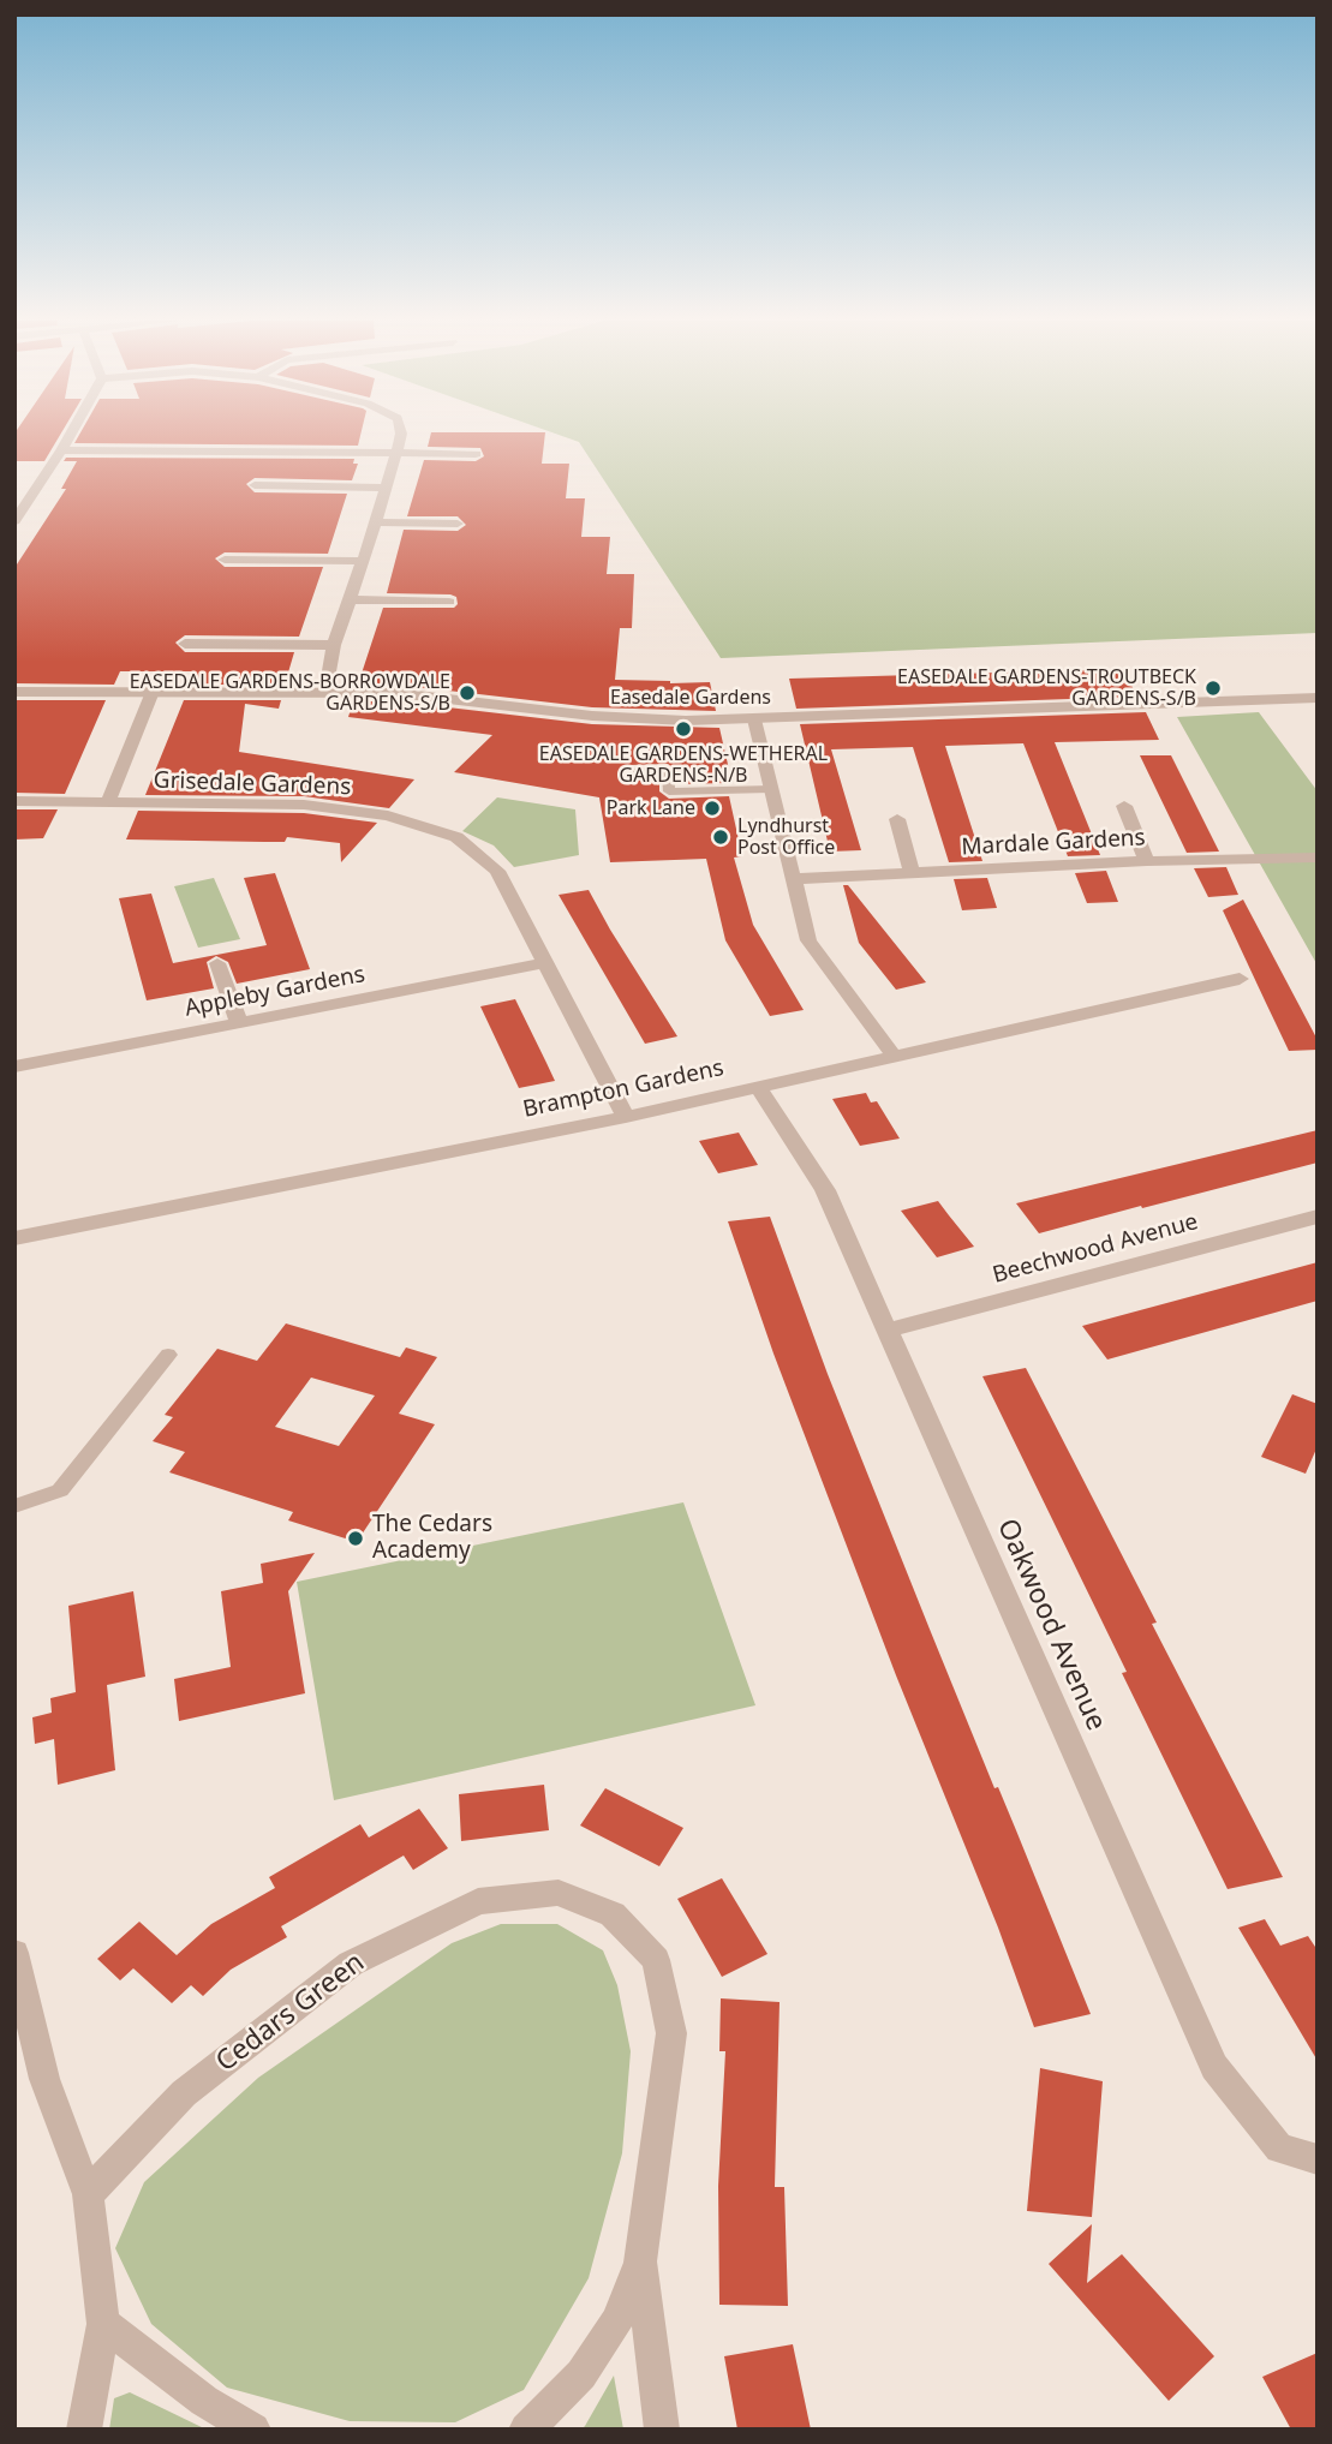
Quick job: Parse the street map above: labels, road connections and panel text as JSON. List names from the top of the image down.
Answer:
{
  "streets": {
    "street": [
      "Easedale Gardens",
      "Grisedale Gardens",
      "Mardale Gardens",
      "Appleby Gardens",
      "Brampton Gardens",
      "Beechwood Avenue",
      "Oakwood Avenue",
      "Cedars Green"
    ]
  },
  "crossings": [
    ["Grisedale Gardens", "Appleby Gardens"],
    ["Grisedale Gardens", "Brampton Gardens"],
    ["Brampton Gardens", "Oakwood Avenue"],
    ["Beechwood Avenue", "Oakwood Avenue"]
  ],
  "places": [
    "EASEDALE GARDENS-TROUTBECK GARDENS-S/B",
    "EASEDALE GARDENS-BORROWDALE GARDENS-S/B",
    "EASEDALE GARDENS-WETHERAL GARDENS-N/B",
    "Park Lane",
    "Lyndhurst Post Office",
    "The Cedars Academy"
  ]
}
